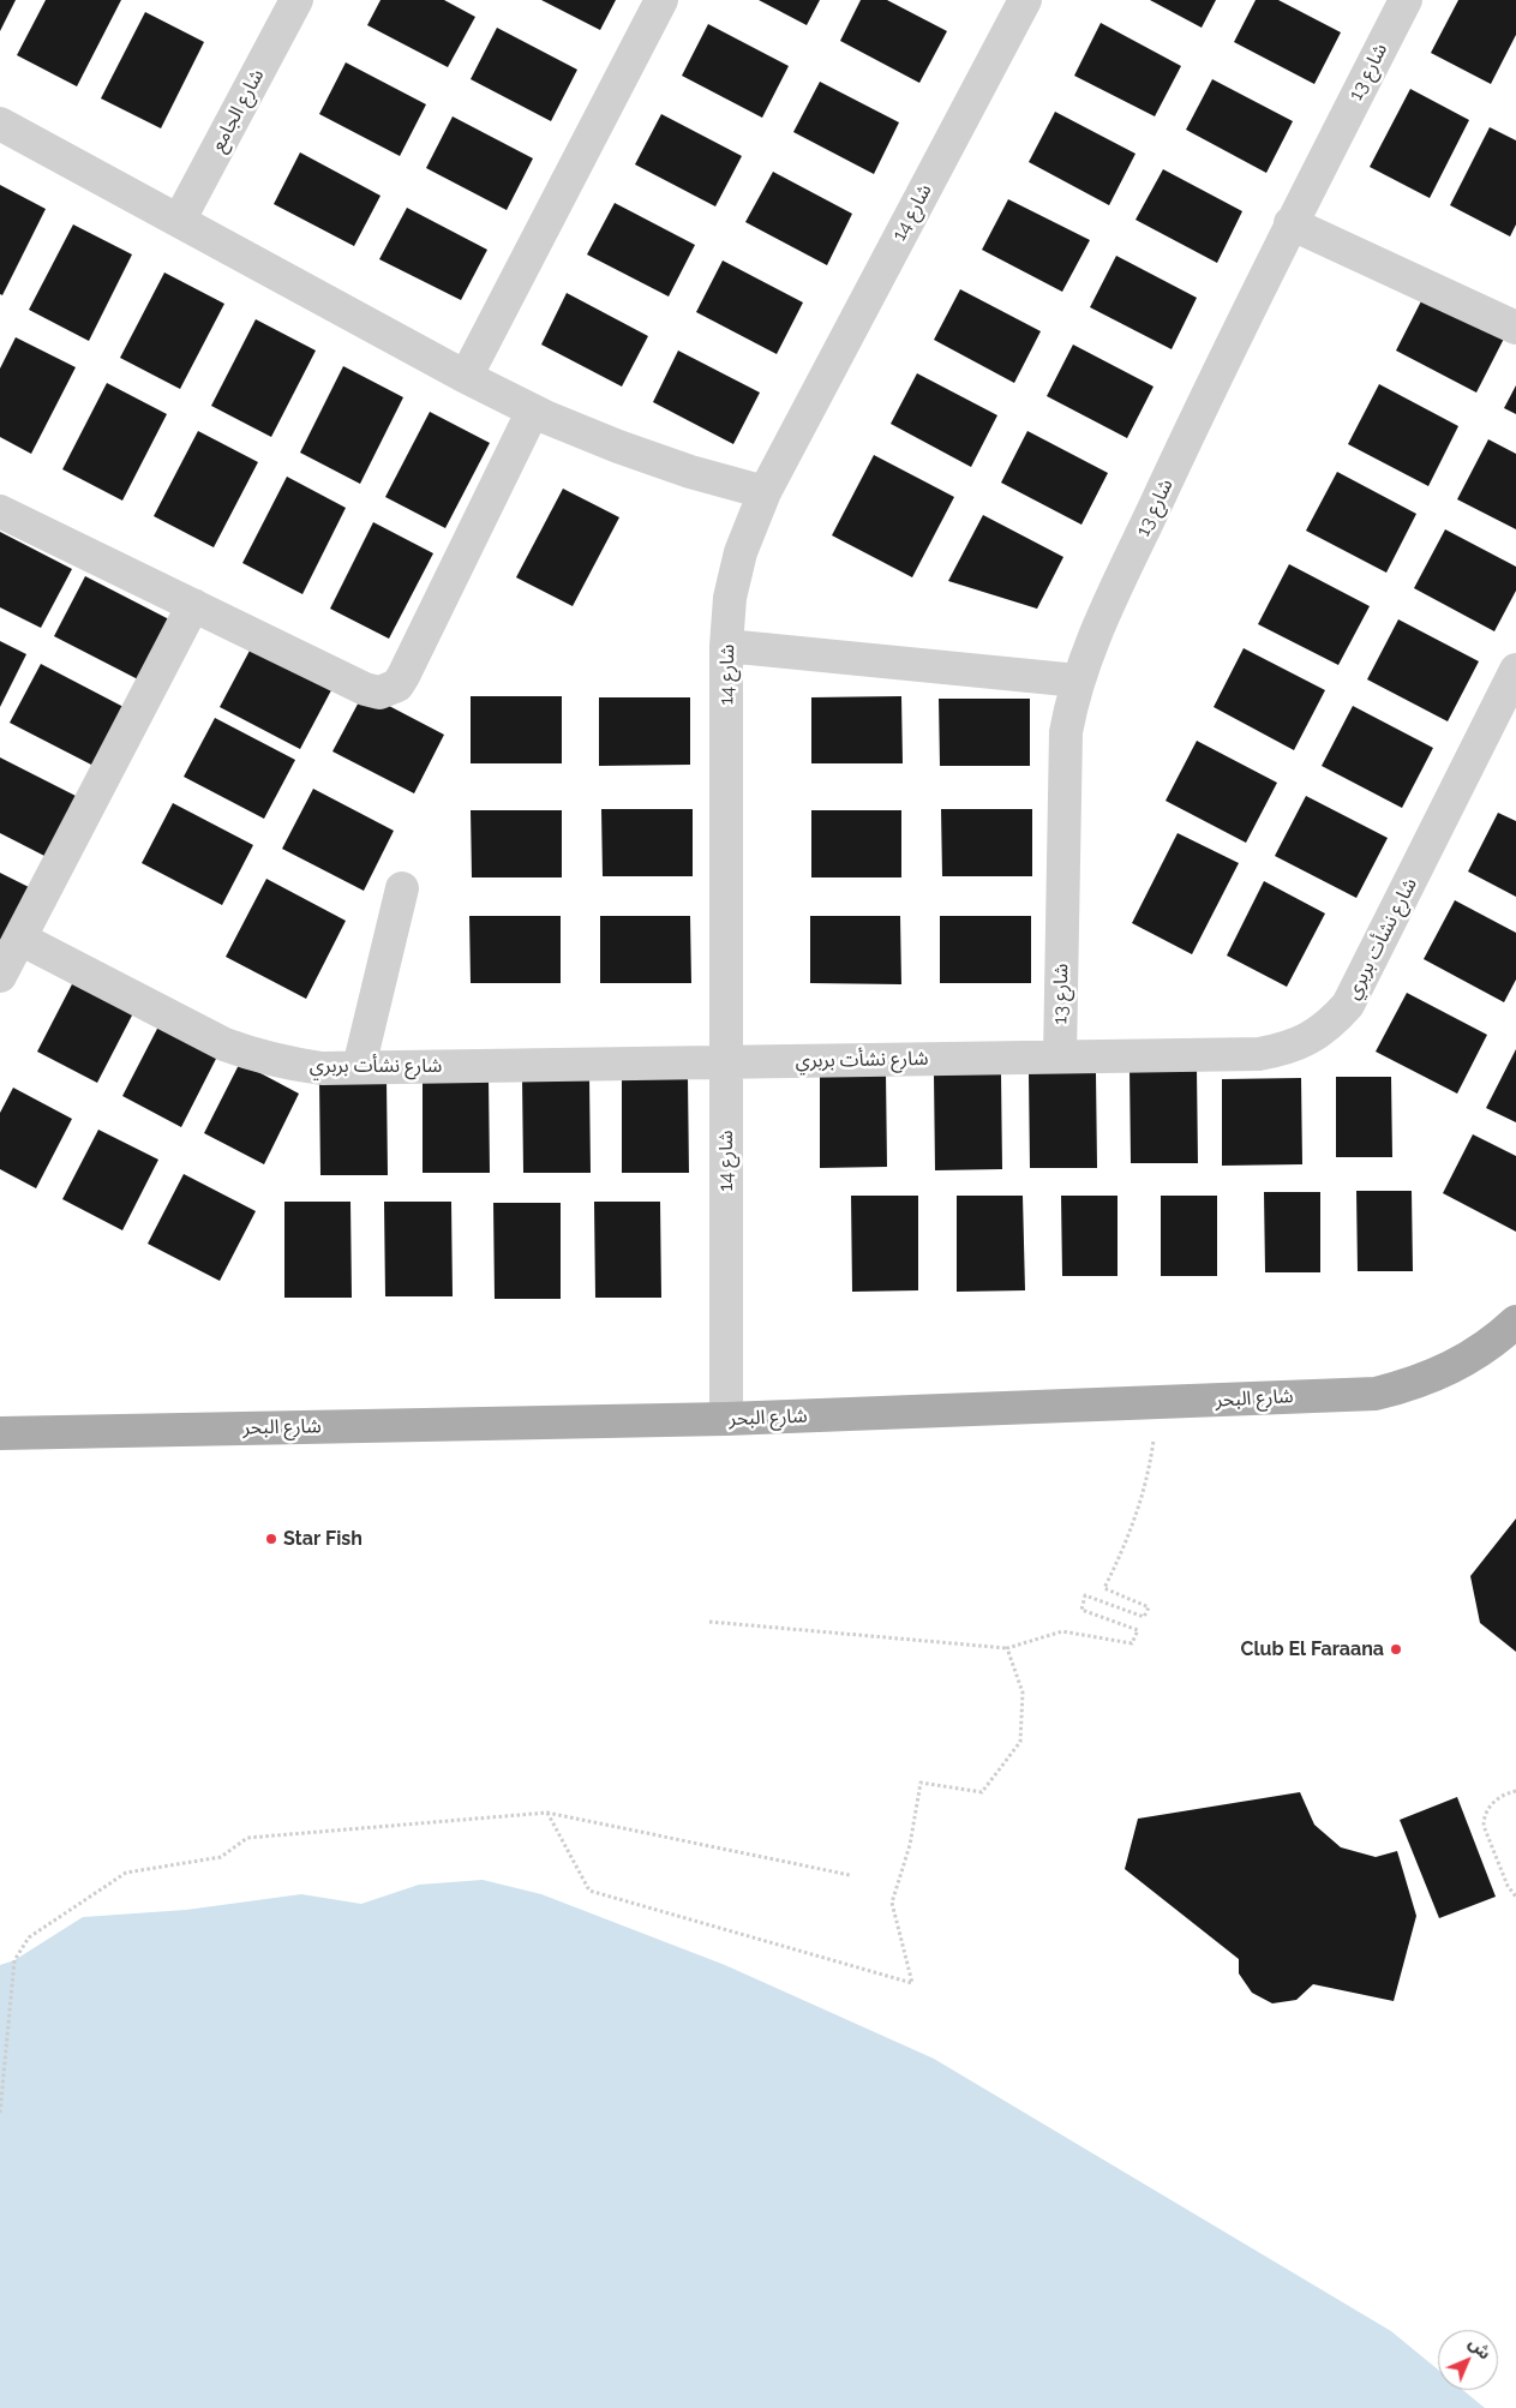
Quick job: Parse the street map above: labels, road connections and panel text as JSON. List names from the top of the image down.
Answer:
{
  "streets": {
    "main road": ["شارع البحر"],
    "street": [
      "شارع 13",
      "شارع الجامع",
      "شارع 14",
      "شارع نشأت بربري"
    ]
  },
  "crossings": [
    ["شارع 13", "شارع نشأت بربري"],
    ["شارع 14", "شارع نشأت بربري"],
    ["شارع 14", "شارع البحر"]
  ],
  "places": ["Star Fish", "Club El Faraana"],
  "north": "top right"
}
